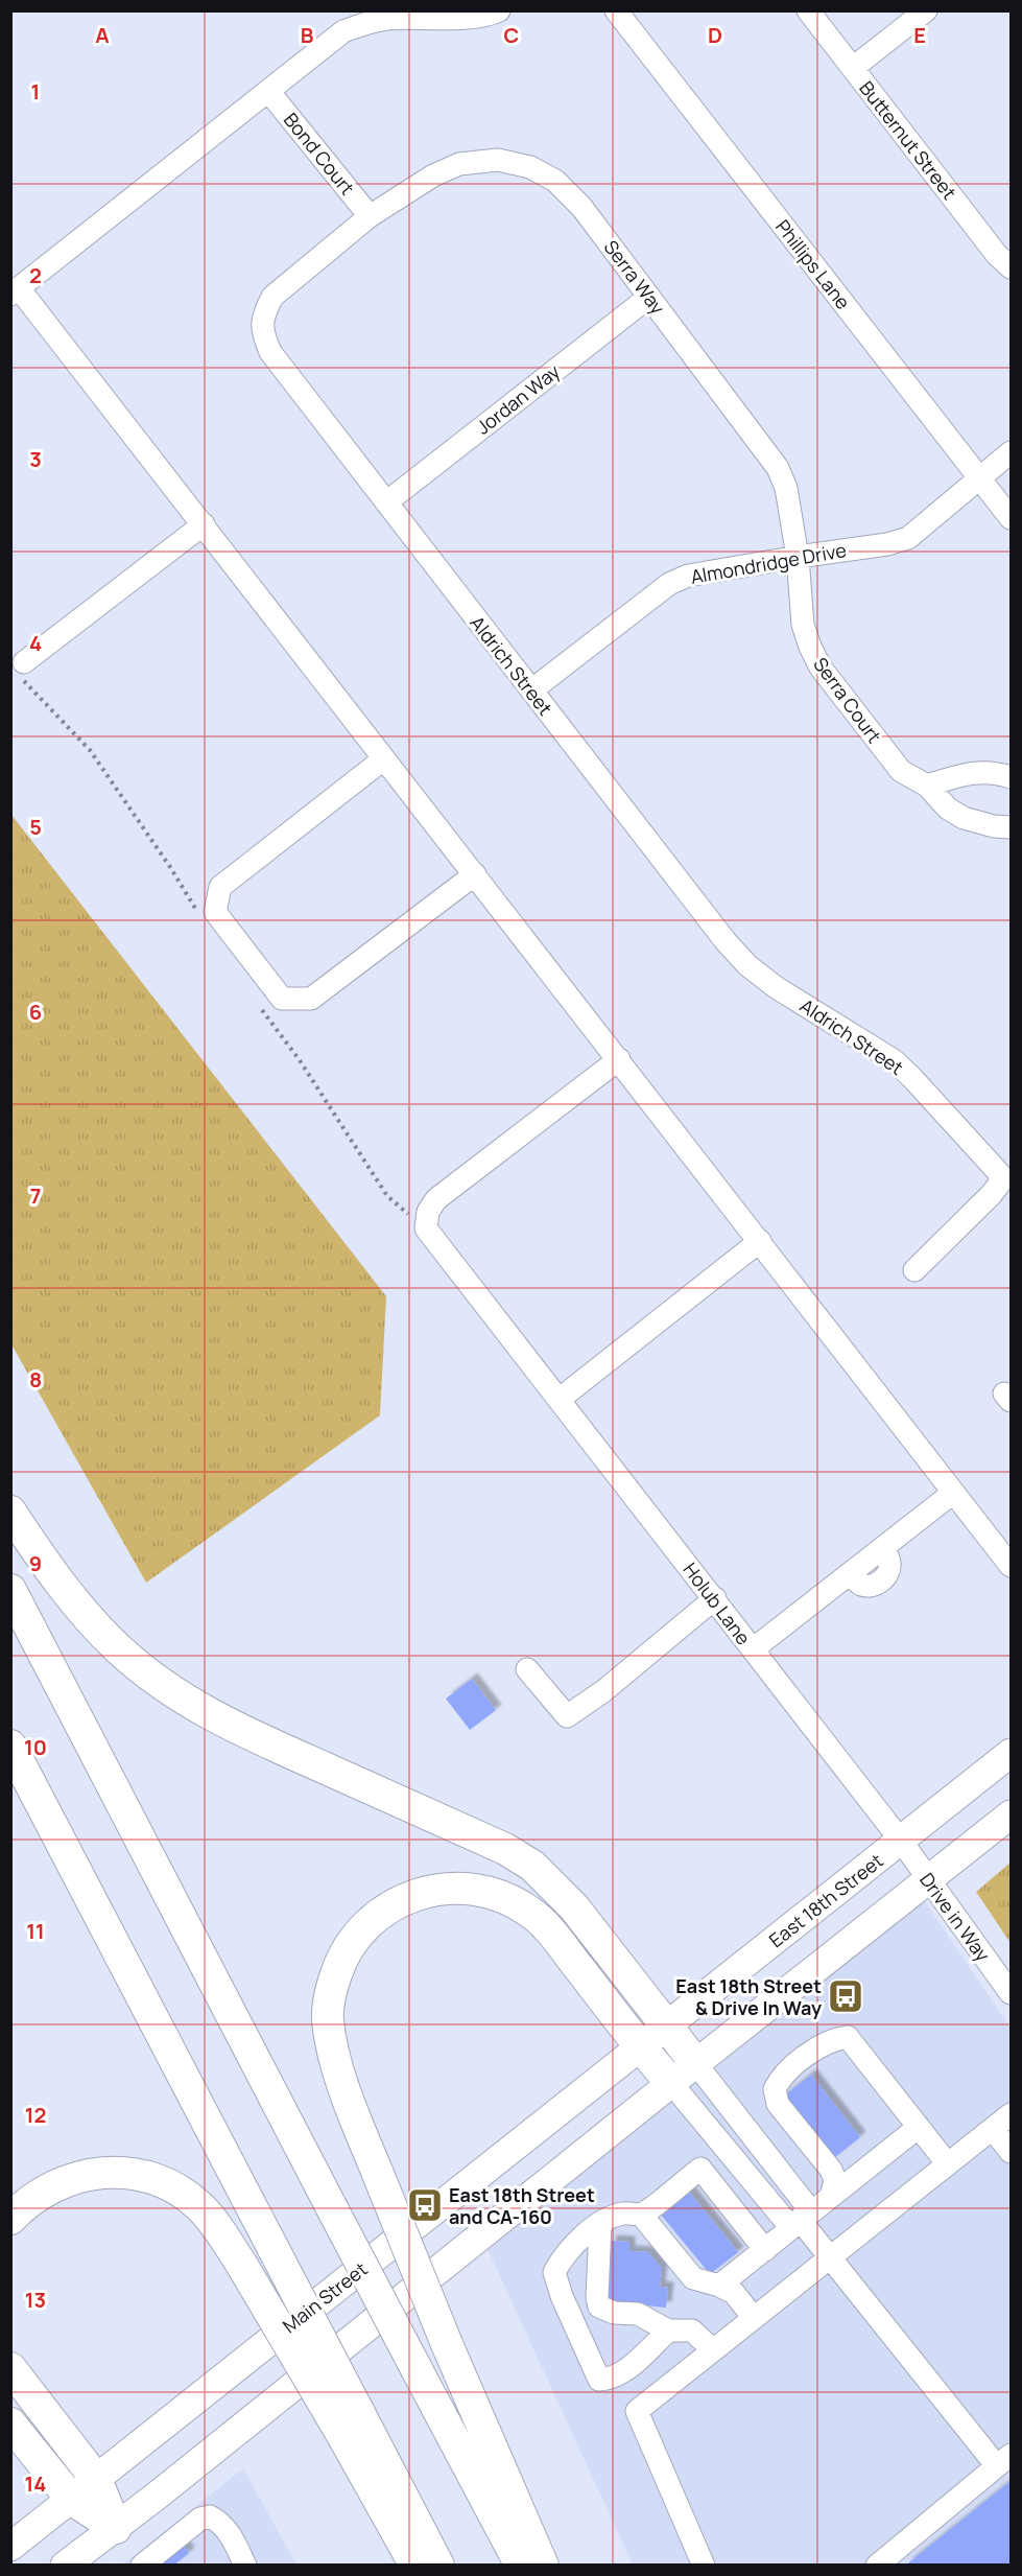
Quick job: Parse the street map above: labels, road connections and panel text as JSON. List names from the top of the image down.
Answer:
{
  "streets": {
    "main road": ["East 18th Street", "Main Street"],
    "street": [
      "Butternut Street",
      "Bond Court",
      "Phillips Lane",
      "Serra Way",
      "Jordan Way",
      "Almondridge Drive",
      "Aldrich Street",
      "Serra Court",
      "Holub Lane",
      "Drive in Way"
    ]
  },
  "crossings": [
    ["Bond Court", "Serra Way"],
    ["Bond Court", "Aldrich Street"],
    ["Phillips Lane", "Almondridge Drive"],
    ["Serra Way", "Jordan Way"],
    ["Serra Way", "Almondridge Drive"],
    ["Serra Way", "Aldrich Street"],
    ["Serra Way", "Serra Court"],
    ["Jordan Way", "Aldrich Street"],
    ["Almondridge Drive", "Aldrich Street"],
    ["Almondridge Drive", "Serra Court"],
    ["Holub Lane", "East 18th Street"],
    ["Holub Lane", "Drive in Way"],
    ["East 18th Street", "Drive in Way"],
    ["East 18th Street", "Main Street"]
  ],
  "places": {
    "bus stop": ["East 18th Street & Drive In Way", "East 18th Street and CA-160"]
  },
  "grid": {
    "columns": [
      "A",
      "B",
      "C",
      "D",
      "E"
    ],
    "rows": [
      "1",
      "2",
      "3",
      "4",
      "5",
      "6",
      "7",
      "8",
      "9",
      "10",
      "11",
      "12",
      "13",
      "14"
    ]
  }
}
